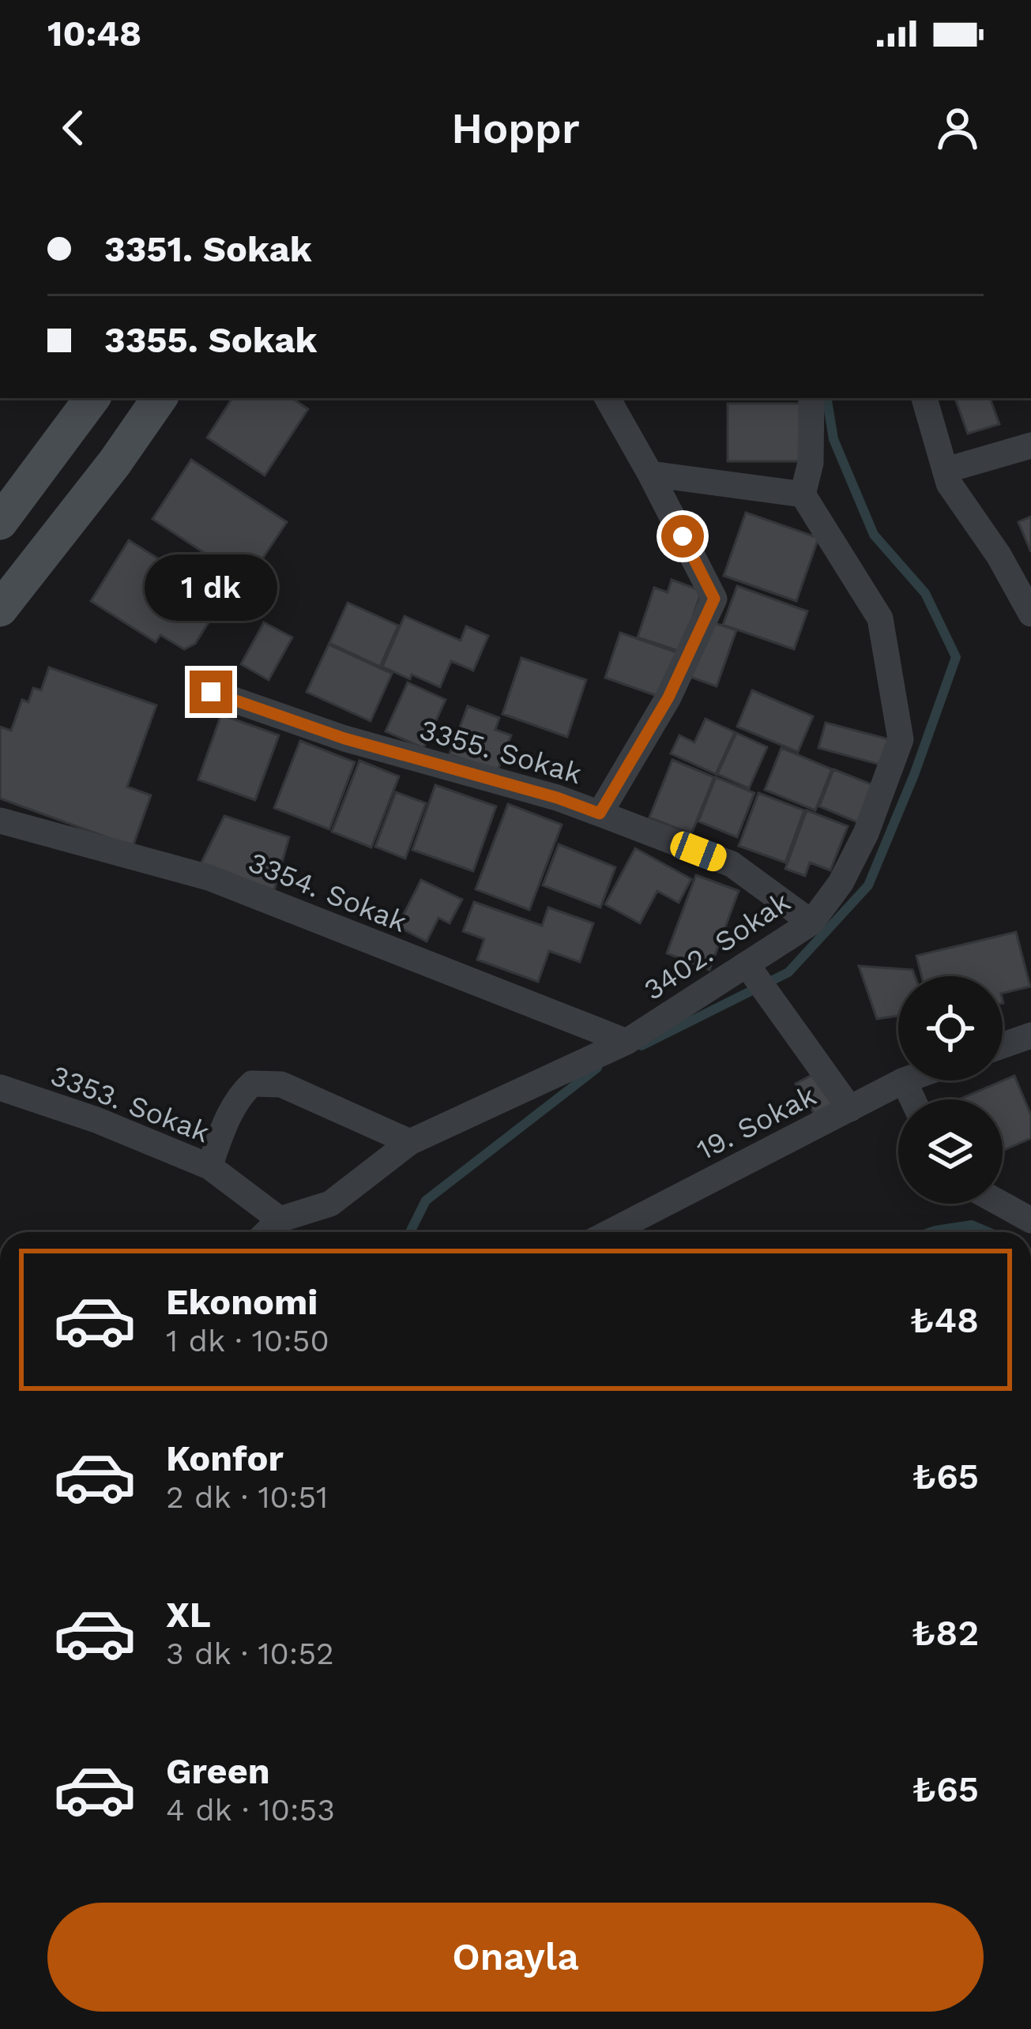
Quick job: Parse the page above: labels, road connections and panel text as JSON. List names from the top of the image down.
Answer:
{
  "streets": {
    "street": [
      "3355. Sokak",
      "3354. Sokak",
      "3402. Sokak",
      "3353. Sokak",
      "19. Sokak"
    ]
  },
  "crossings": [
    ["3355. Sokak", "3402. Sokak"],
    ["3354. Sokak", "3402. Sokak"],
    ["3402. Sokak", "3353. Sokak"]
  ],
  "page": {
    "status": "10:48",
    "header": "Hoppr",
    "banner": ["3351. Sokak", "3355. Sokak"],
    "bubble": "1 dk",
    "list": [
      {
        "name": "Ekonomi",
        "note": "1 dk · 10:50",
        "value": "₺48"
      },
      {
        "name": "Konfor",
        "note": "2 dk · 10:51",
        "value": "₺65"
      },
      {
        "name": "XL",
        "note": "3 dk · 10:52",
        "value": "₺82"
      },
      {
        "name": "Green",
        "note": "4 dk · 10:53",
        "value": "₺65"
      }
    ],
    "buttons": "Onayla"
  }
}
